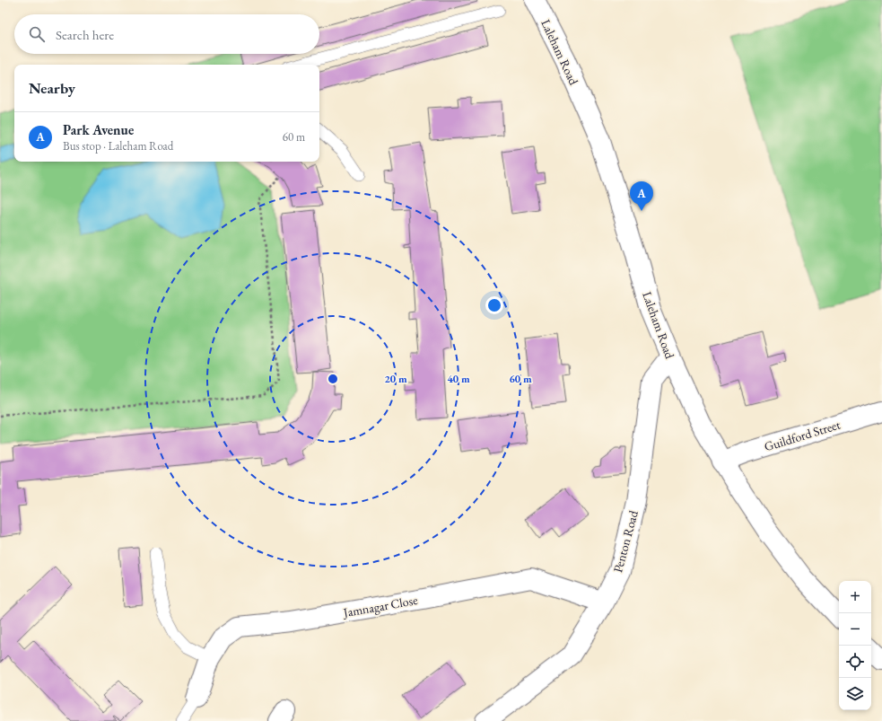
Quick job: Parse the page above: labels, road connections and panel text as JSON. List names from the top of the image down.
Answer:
{
  "streets": {
    "street": [
      "Laleham Road",
      "Guildford Street",
      "Penton Road",
      "Jamnagar Close"
    ]
  },
  "crossings": [
    ["Laleham Road", "Guildford Street"],
    ["Laleham Road", "Penton Road"],
    ["Penton Road", "Jamnagar Close"]
  ],
  "page": {
    "search": "Search here",
    "heading": "Nearby",
    "list": [
      {
        "mark": "A",
        "name": "Park Avenue",
        "note": "Bus stop · Laleham Road",
        "value": "60 m"
      }
    ],
    "pins": "A",
    "map_buttons": ["+", "−"]
  },
  "rings": ["20 m", "40 m", "60 m"]
}
